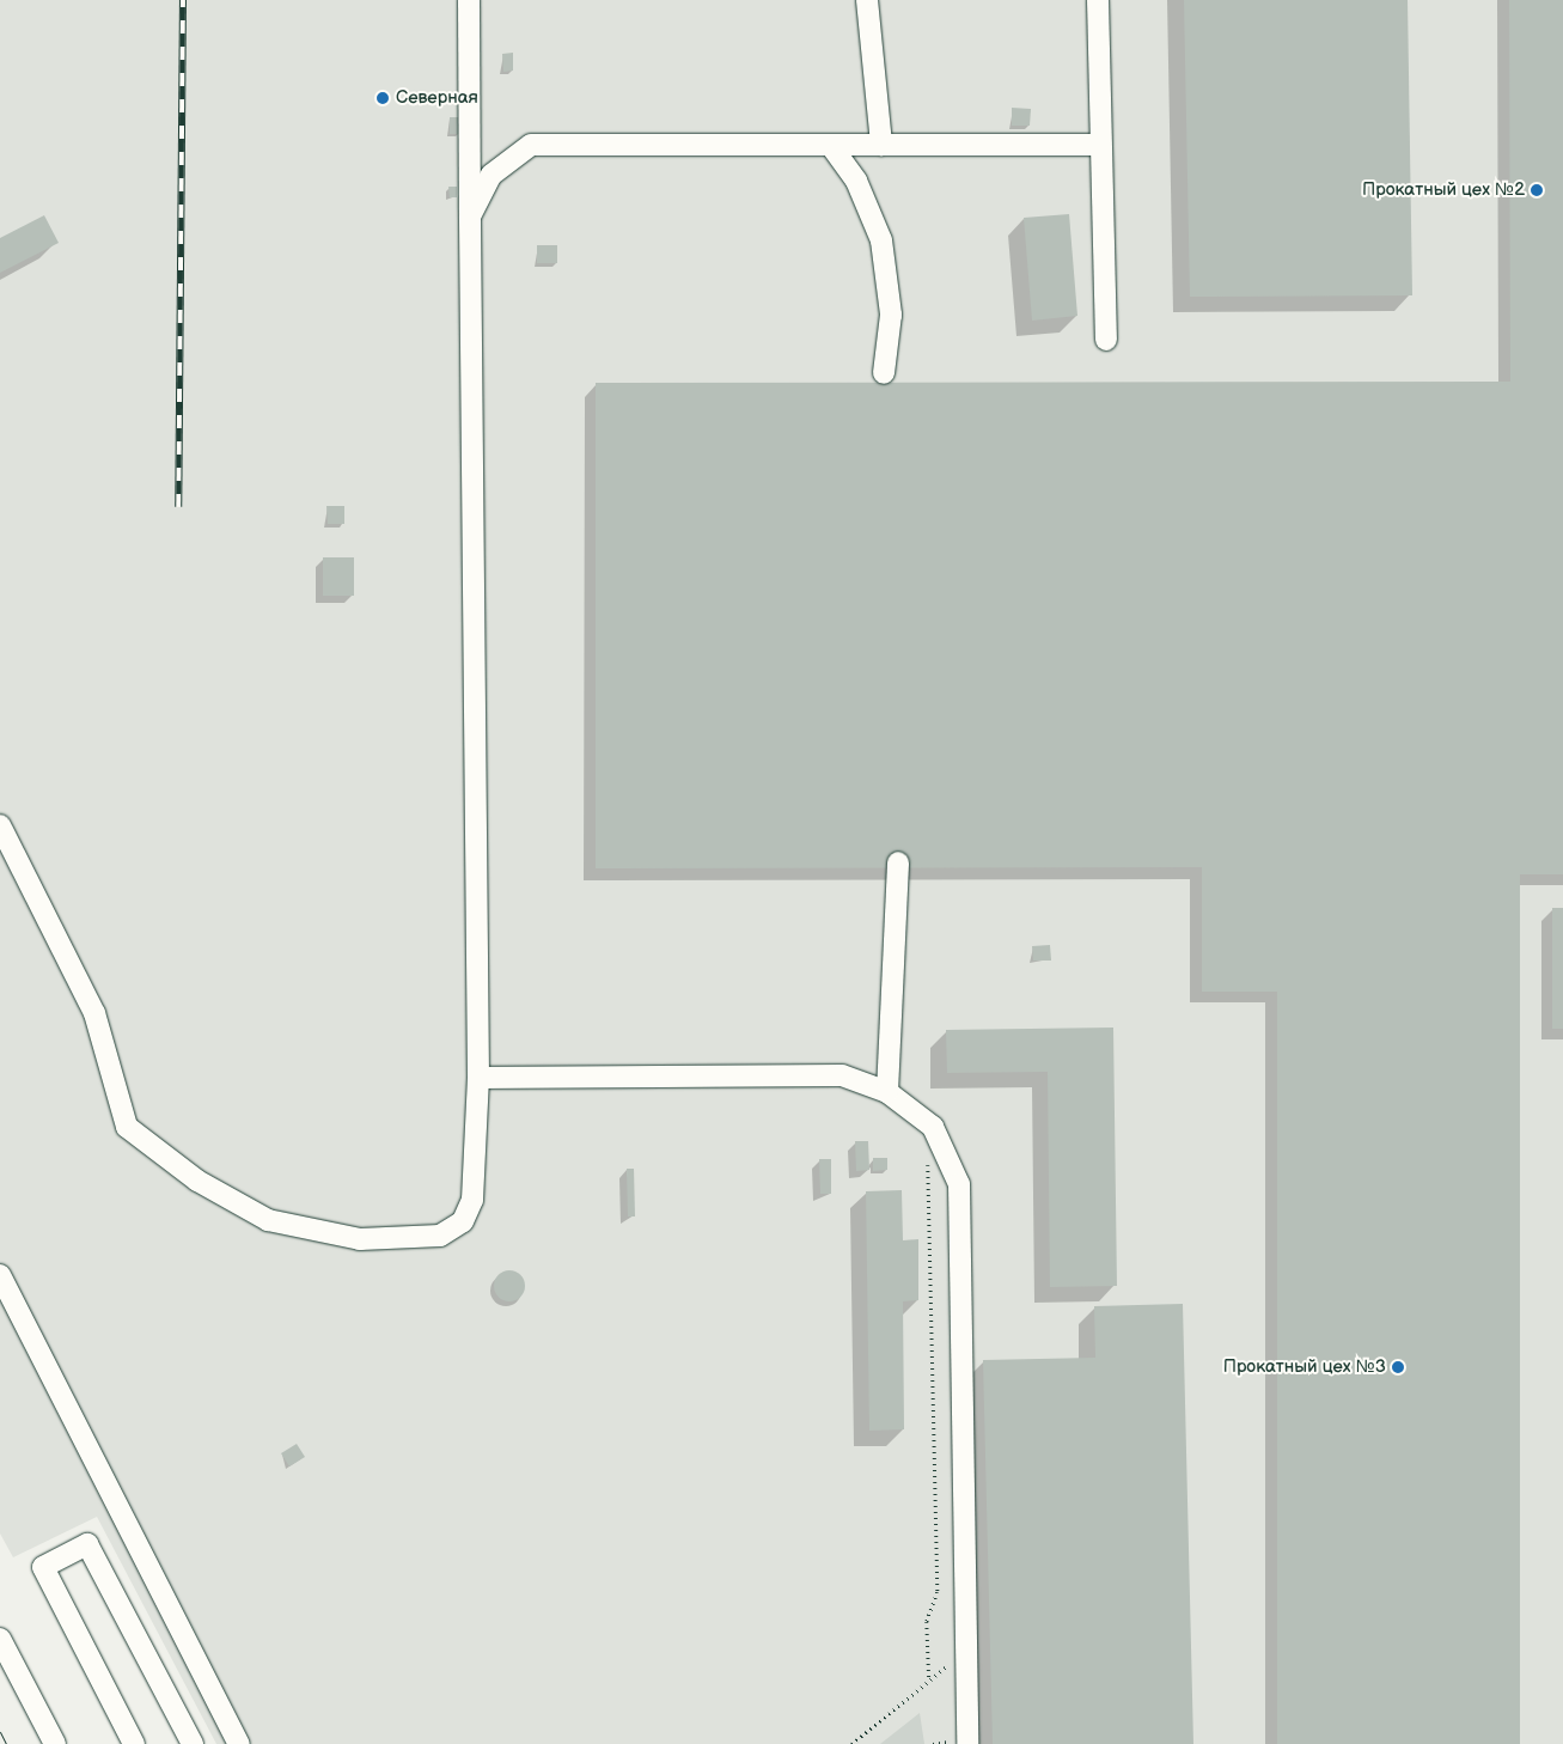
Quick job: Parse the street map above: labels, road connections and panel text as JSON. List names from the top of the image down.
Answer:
{
  "places": ["Северная", "Прокатный цех №2", "Прокатный цех №3"]
}
